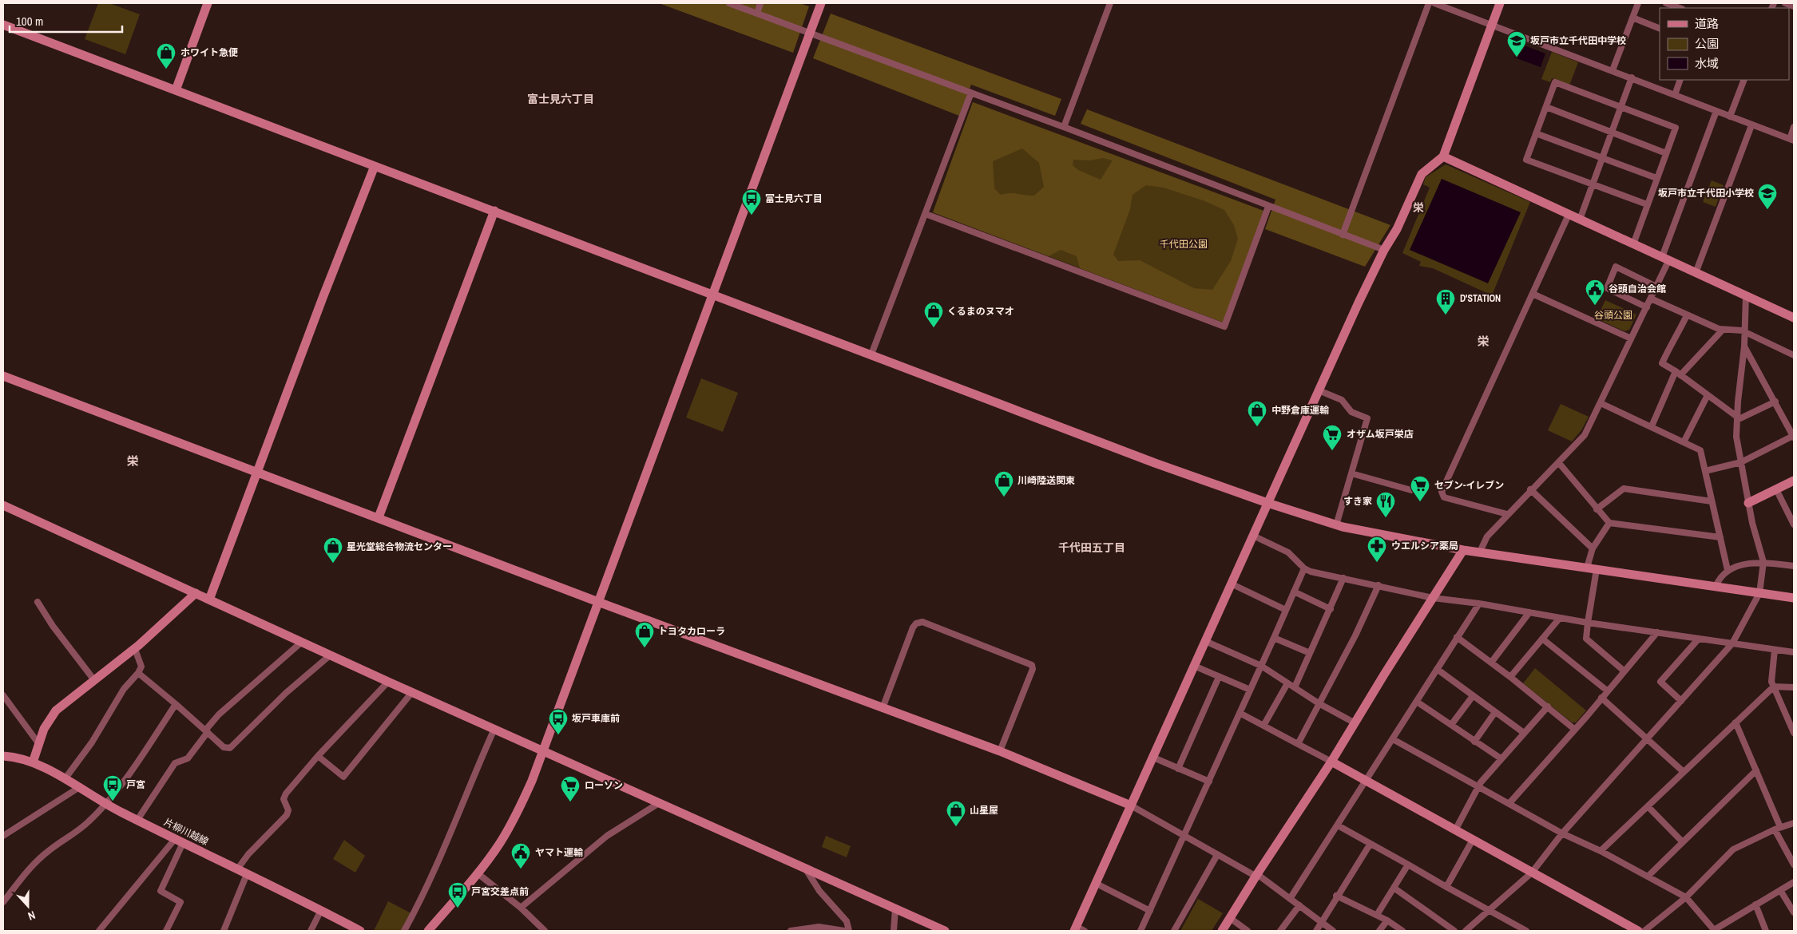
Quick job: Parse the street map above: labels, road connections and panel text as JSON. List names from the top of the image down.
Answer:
{
  "streets": {
    "street": ["片柳川越線"]
  },
  "districts": [
    "富士見六丁目",
    "栄",
    "栄",
    "栄",
    "千代田五丁目"
  ],
  "parks": ["千代田公園", "谷頭公園"],
  "places": {
    "school or university": ["坂戸市立千代田中学校", "坂戸市立千代田小学校"],
    "shop": [
      "ホワイト急便",
      "くるまのヌマオ",
      "中野倉庫運輸",
      "川崎陸送関東",
      "星光堂総合物流センター",
      "トヨタカローラ",
      "山星屋"
    ],
    "bus stop": [
      "富士見六丁目",
      "坂戸車庫前",
      "戸宮",
      "戸宮交差点前"
    ],
    "public building": ["谷頭自治会館", "ヤマト運輸"],
    "building": ["D'STATION"],
    "supermarket": ["オザム坂戸栄店", "セブン-イレブン", "ローソン"],
    "restaurant": ["すき家"],
    "pharmacy": ["ウエルシア薬局"]
  },
  "legend": ["道路", "公園", "水域"],
  "scale_bar": "100 m",
  "north": "bottom"
}
